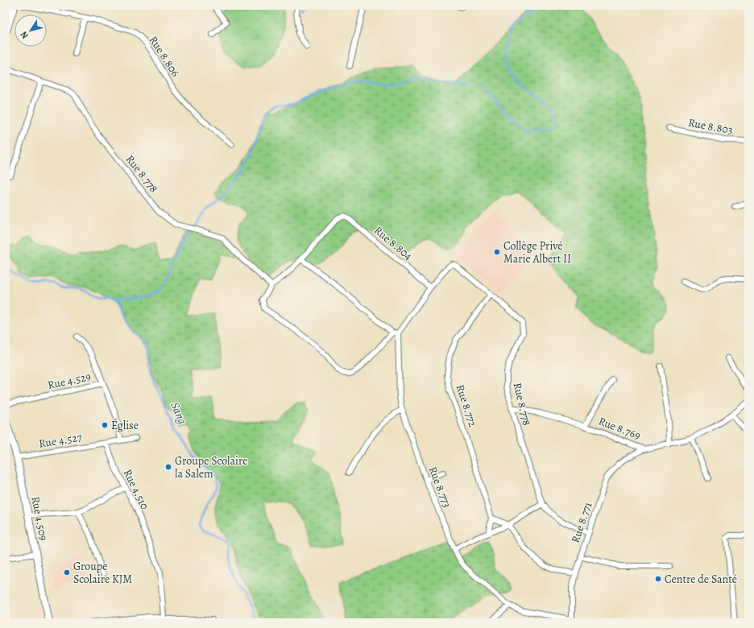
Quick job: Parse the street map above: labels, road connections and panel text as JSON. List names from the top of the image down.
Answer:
{
  "streets": {
    "street": [
      "Rue 8.806",
      "Rue 8.803",
      "Rue 8.778",
      "Rue 8.804",
      "Rue 4.529",
      "Rue 8.772",
      "Rue 8.769",
      "Rue 4.527",
      "Rue 8.773",
      "Rue 4.510",
      "Rue 4.509",
      "Rue 8.771"
    ]
  },
  "crossings": [
    ["Rue 8.778", "Rue 8.804"],
    ["Rue 8.778", "Rue 8.772"],
    ["Rue 8.778", "Rue 8.769"],
    ["Rue 8.778", "Rue 8.773"],
    ["Rue 8.778", "Rue 8.771"],
    ["Rue 8.769", "Rue 8.771"],
    ["Rue 4.527", "Rue 4.510"],
    ["Rue 4.527", "Rue 4.509"]
  ],
  "water": ["Sang"],
  "places": [
    "Collège Privé Marie Albert II",
    "Église",
    "Groupe Scolaire la Salem",
    "Groupe Scolaire KJM",
    "Centre de Santé"
  ],
  "north": "bottom left"
}
